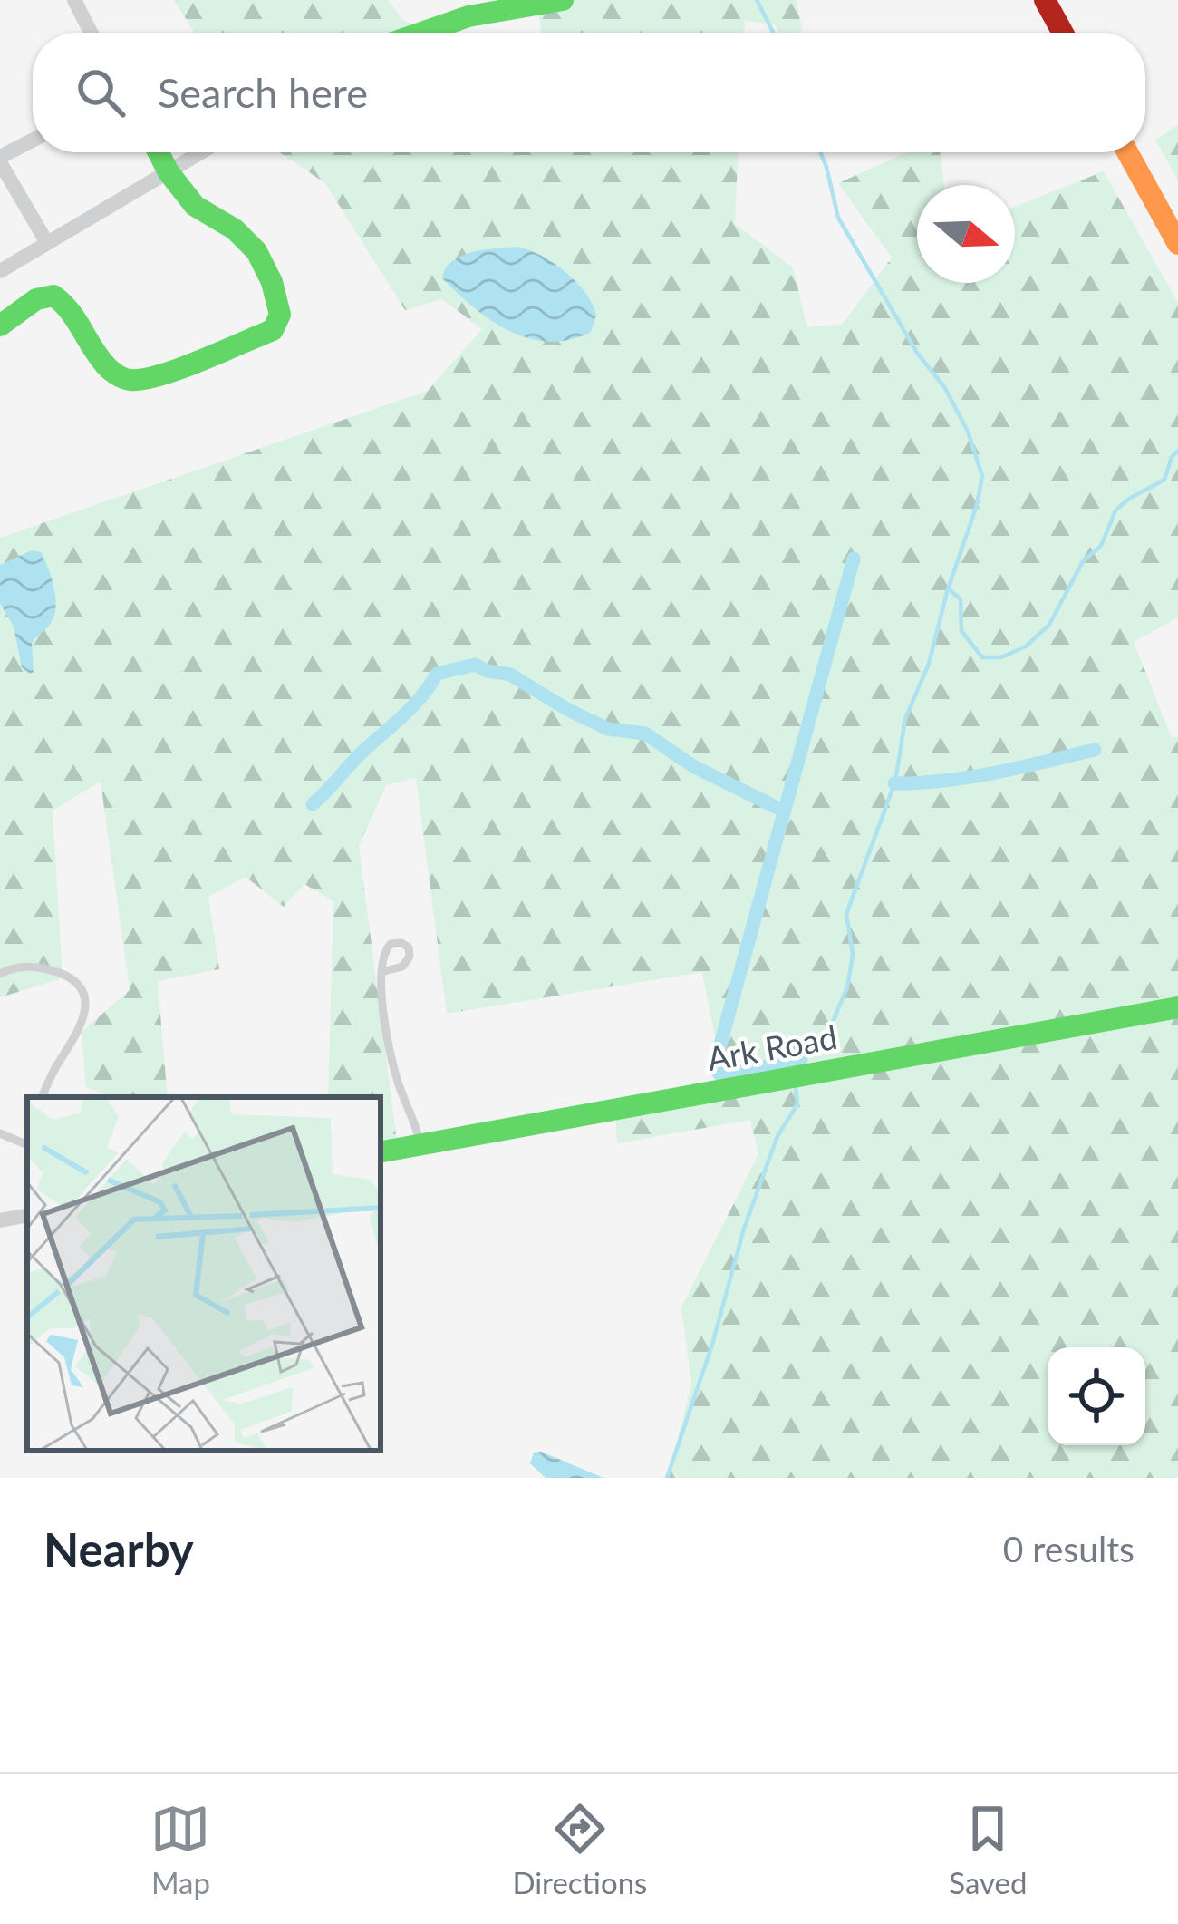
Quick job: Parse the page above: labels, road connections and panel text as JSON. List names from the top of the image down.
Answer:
{
  "streets": {
    "street": ["Ark Road"]
  },
  "north": "right",
  "page": {
    "search": "Search here",
    "heading": ["Nearby", "0 results"],
    "nav": ["Map", "Directions", "Saved"]
  }
}
